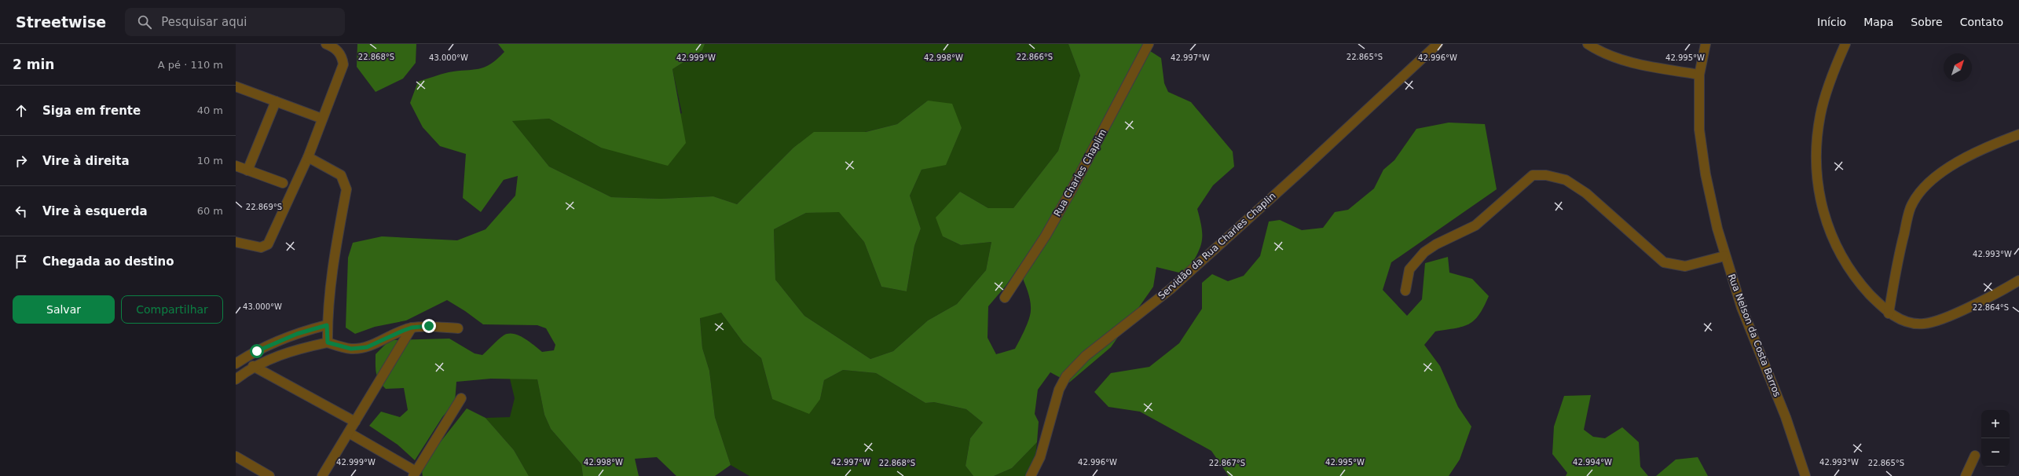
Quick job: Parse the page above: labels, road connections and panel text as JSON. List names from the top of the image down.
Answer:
{
  "streets": {
    "street": ["Rua Charles Chaplim", "Servidão da Rua Charles Chaplin", "Rua Nelson da Costa Barros"]
  },
  "north": "top right",
  "page": {
    "header": "Streetwise",
    "search": "Pesquisar aqui",
    "nav": [
      "Início",
      "Mapa",
      "Sobre",
      "Contato"
    ],
    "heading": ["2 min", "A pé · 110 m"],
    "list": [
      ["Siga em frente", "40 m"],
      ["Vire à direita", "10 m"],
      ["Vire à esquerda", "60 m"],
      "Chegada ao destino"
    ],
    "buttons": ["Salvar", "Compartilhar"],
    "map_buttons": ["+", "−"]
  },
  "coordinates": [
    "22.868°S",
    "22.866°S",
    "22.865°S",
    "43.000°W",
    "42.998°W",
    "42.997°W",
    "42.996°W",
    "42.999°W",
    "42.995°W",
    "22.869°S",
    "42.993°W",
    "22.864°S",
    "42.994°W",
    "22.867°S"
  ]
}
